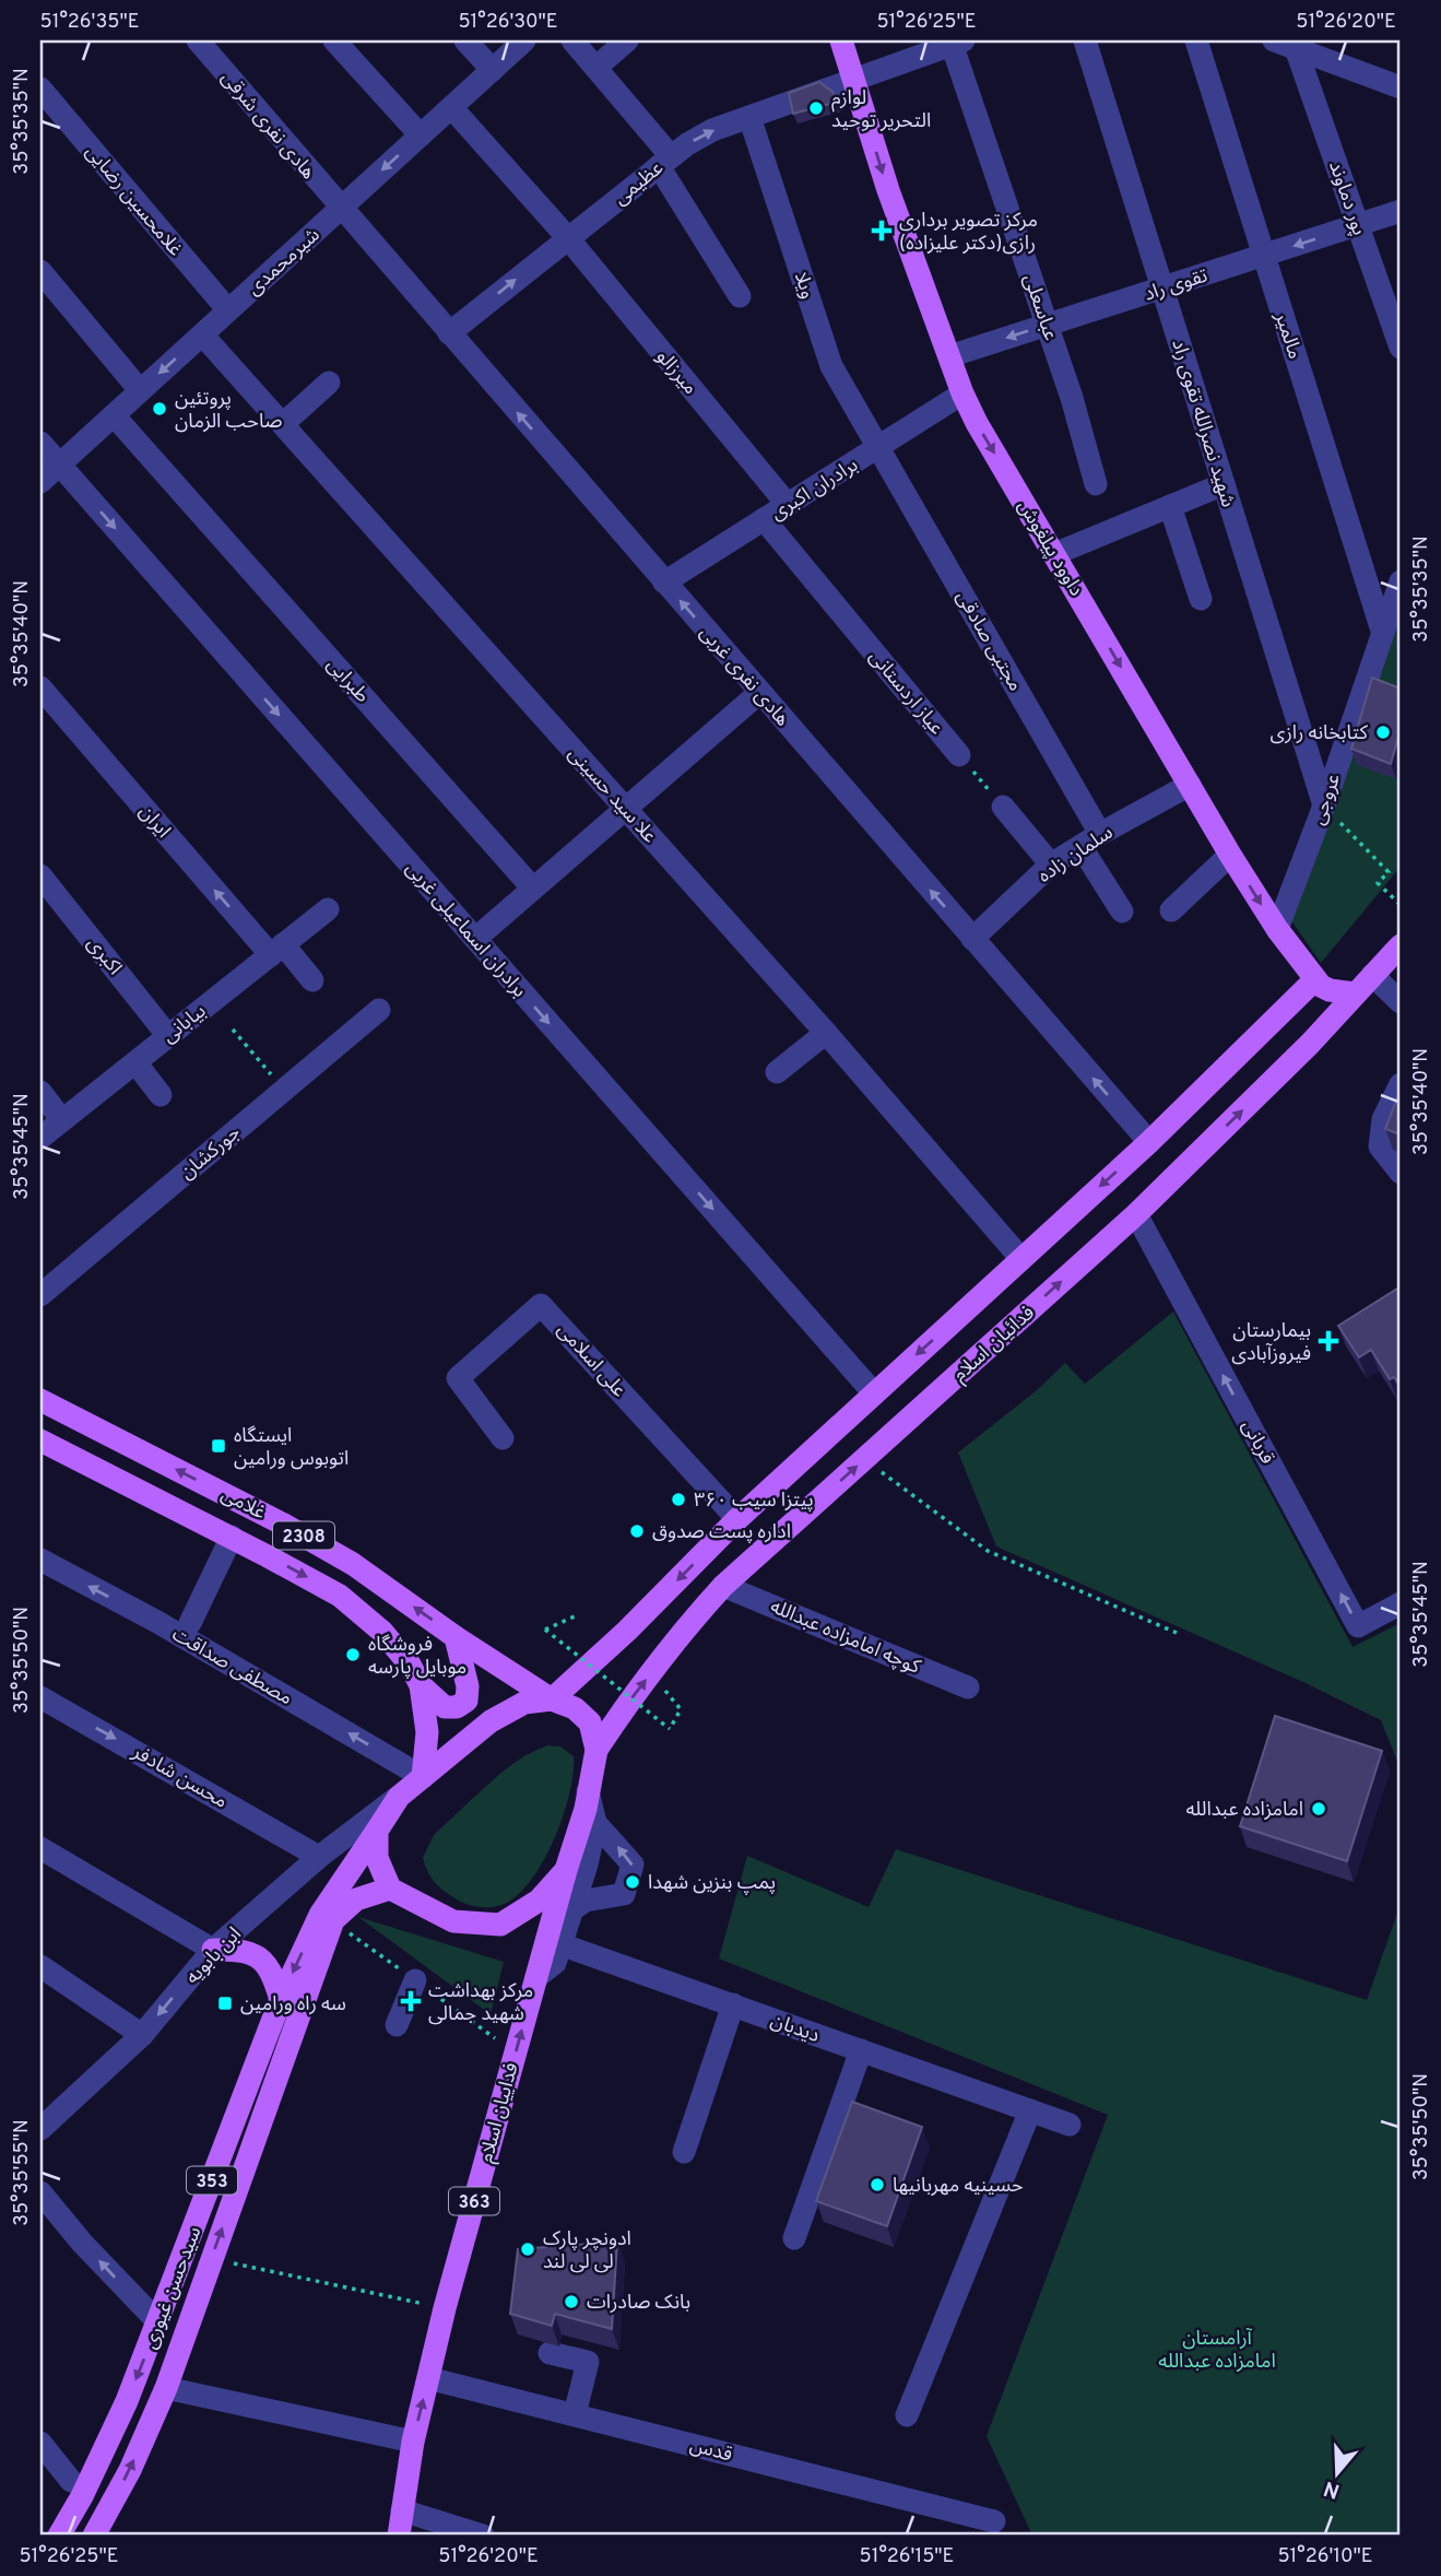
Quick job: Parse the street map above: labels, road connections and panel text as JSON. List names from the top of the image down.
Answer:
{
  "streets": {
    "main road": [
      "داوود پیلغوش",
      "فدائیان اسلام",
      "غلامی",
      "2308",
      "فداییان اسلام",
      "353",
      "363",
      "سیدحسن غیوری"
    ],
    "street": [
      "هادی نفری شرقی",
      "عظیمی",
      "پور دماوند",
      "غلامحسین رضایی",
      "شیرمحمدی",
      "تقوی راد",
      "ویلا",
      "عباسعلی",
      "مالمیر",
      "میرزالو",
      "شهید نصرالله تقوی راد",
      "برادران اکبری",
      "مجتبی صادقی",
      "هادی نفری غربی",
      "طبرایی",
      "عیاز اردستانی",
      "علا سید حسینی",
      "عروجی",
      "ایران",
      "سلمان زاده",
      "برادران اسماعیلی غربی",
      "اکبری",
      "بیابانی",
      "جورکشان",
      "علی اسلامی",
      "قربانی",
      "کوچه امامزاده عبدالله",
      "مصطفی صداقت",
      "محسن شادفر",
      "ابن بابویه",
      "دیدبان",
      "قدس"
    ]
  },
  "crossings": [
    ["هادی نفری شرقی", "شیرمحمدی"],
    ["هادی نفری شرقی", "هادی نفری غربی"],
    ["عظیمی", "ویلا"],
    ["عظیمی", "عباسعلی"],
    ["عظیمی", "میرزالو"],
    ["عظیمی", "داوود پیلغوش"],
    ["عظیمی", "هادی نفری غربی"],
    ["پور دماوند", "تقوی راد"],
    ["غلامحسین رضایی", "شیرمحمدی"],
    ["شیرمحمدی", "میرزالو"],
    ["شیرمحمدی", "هادی نفری غربی"],
    ["شیرمحمدی", "طبرایی"],
    ["شیرمحمدی", "علا سید حسینی"],
    ["شیرمحمدی", "برادران اسماعیلی غربی"],
    ["تقوی راد", "عباسعلی"],
    ["تقوی راد", "مالمیر"],
    ["تقوی راد", "شهید نصرالله تقوی راد"],
    ["تقوی راد", "داوود پیلغوش"],
    ["ویلا", "برادران اکبری"],
    ["ویلا", "مجتبی صادقی"],
    ["مالمیر", "عروجی"],
    ["میرزالو", "برادران اکبری"],
    ["شهید نصرالله تقوی راد", "عروجی"],
    ["برادران اکبری", "داوود پیلغوش"],
    ["برادران اکبری", "مجتبی صادقی"],
    ["برادران اکبری", "هادی نفری غربی"],
    ["برادران اکبری", "عیاز اردستانی"],
    ["داوود پیلغوش", "عروجی"],
    ["داوود پیلغوش", "سلمان زاده"],
    ["مجتبی صادقی", "سلمان زاده"],
    ["هادی نفری غربی", "سلمان زاده"],
    ["ایران", "بیابانی"],
    ["اکبری", "بیابانی"],
    ["فدائیان اسلام", "قربانی"],
    ["فدائیان اسلام", "غلامی"],
    ["فدائیان اسلام", "کوچه امامزاده عبدالله"],
    ["فدائیان اسلام", "مصطفی صداقت"],
    ["فدائیان اسلام", "ابن بابویه"],
    ["فدائیان اسلام", "فداییان اسلام"],
    ["فدائیان اسلام", "سیدحسن غیوری"],
    ["غلامی", "مصطفی صداقت"],
    ["غلامی", "ابن بابویه"],
    ["غلامی", "فداییان اسلام"],
    ["غلامی", "سیدحسن غیوری"],
    ["مصطفی صداقت", "ابن بابویه"],
    ["مصطفی صداقت", "فداییان اسلام"],
    ["مصطفی صداقت", "سیدحسن غیوری"],
    ["محسن شادفر", "ابن بابویه"],
    ["ابن بابویه", "فداییان اسلام"],
    ["ابن بابویه", "سیدحسن غیوری"],
    ["فداییان اسلام", "سیدحسن غیوری"],
    ["فداییان اسلام", "قدس"]
  ],
  "one_way": [
    "عظیمی",
    "تقوی راد",
    "داوود پیلغوش",
    "هادی نفری غربی",
    "ایران",
    "برادران اسماعیلی غربی",
    "قربانی",
    "مصطفی صداقت",
    "فداییان اسلام"
  ],
  "parks": ["آرامستان امامزاده عبدالله"],
  "places": {
    "other": [
      "لوازم التحریر توحید",
      "پروتئین صاحب الزمان",
      "کتابخانه رازی",
      "پیتزا سیب ۳۶۰",
      "اداره پست صدوق",
      "فروشگاه موبایل پارسه",
      "امامزاده عبدالله",
      "پمپ بنزین شهدا",
      "حسینیه مهربانیها",
      "ادونچر پارک لی لی لند",
      "بانک صادرات"
    ],
    "health": ["مرکز تصویر برداری رازی(دکتر علیزاده)", "بیمارستان فیروزآبادی", "مرکز بهداشت شهید جمالی"],
    "transit": ["ایستگاه اتوبوس ورامین", "سه راه ورامین"]
  },
  "north": "bottom",
  "coordinates": [
    "51°26'35\"E",
    "51°26'30\"E",
    "51°26'25\"E",
    "51°26'20\"E",
    "35°35'35\"N",
    "35°35'40\"N",
    "35°35'45\"N",
    "35°35'50\"N",
    "35°35'55\"N",
    "51°26'15\"E",
    "51°26'10\"E"
  ]
}
